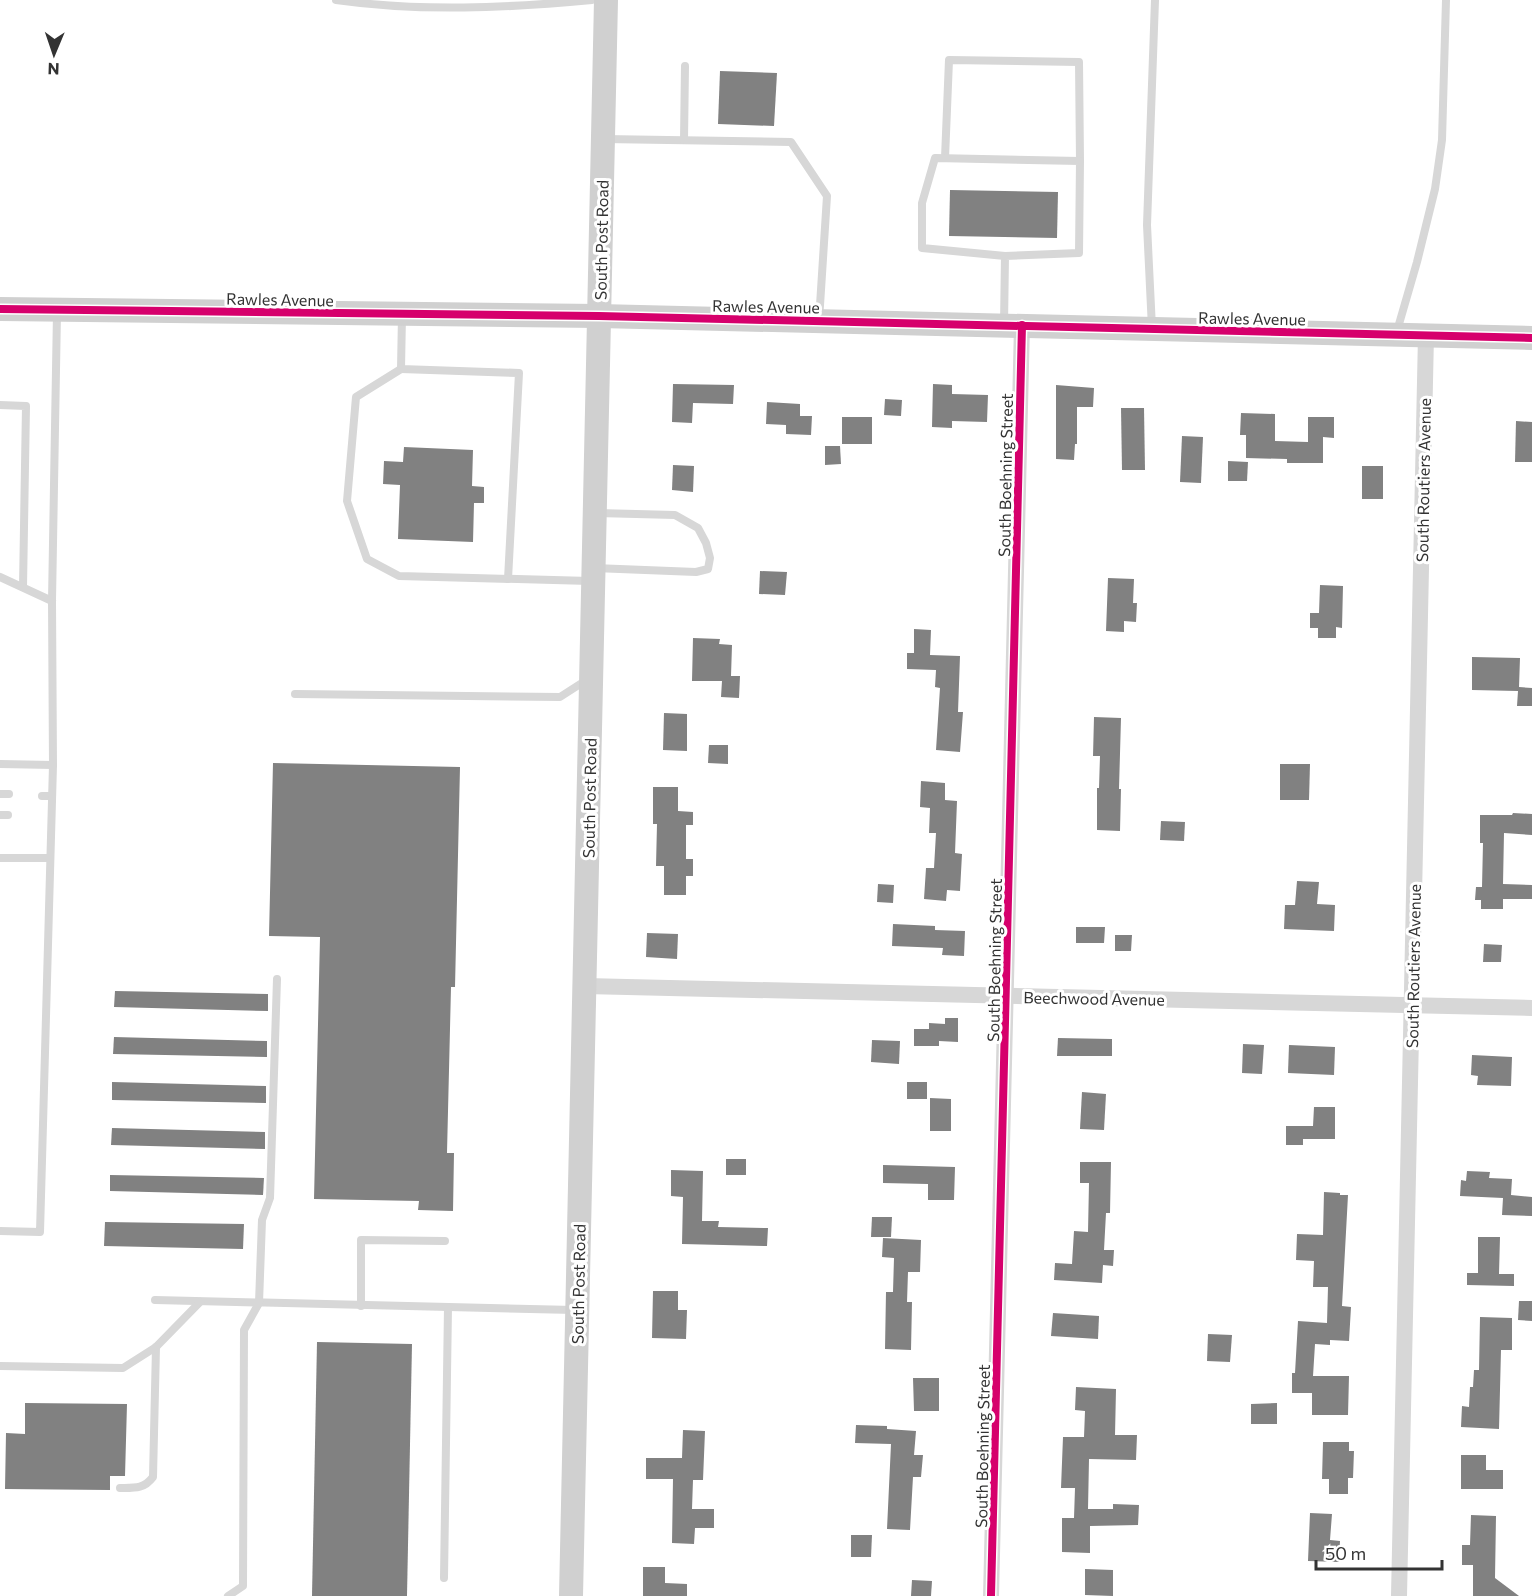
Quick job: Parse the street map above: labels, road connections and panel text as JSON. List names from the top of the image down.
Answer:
{
  "streets": {
    "main road": ["South Post Road", "Rawles Avenue"],
    "street": ["South Boehning Street", "South Routiers Avenue", "Beechwood Avenue"]
  },
  "crossings": [
    ["South Post Road", "Rawles Avenue"],
    ["South Post Road", "Beechwood Avenue"],
    ["Rawles Avenue", "South Boehning Street"],
    ["Rawles Avenue", "South Routiers Avenue"],
    ["South Boehning Street", "Beechwood Avenue"],
    ["South Routiers Avenue", "Beechwood Avenue"]
  ],
  "scale_bar": "50 m",
  "north": "bottom"
}
